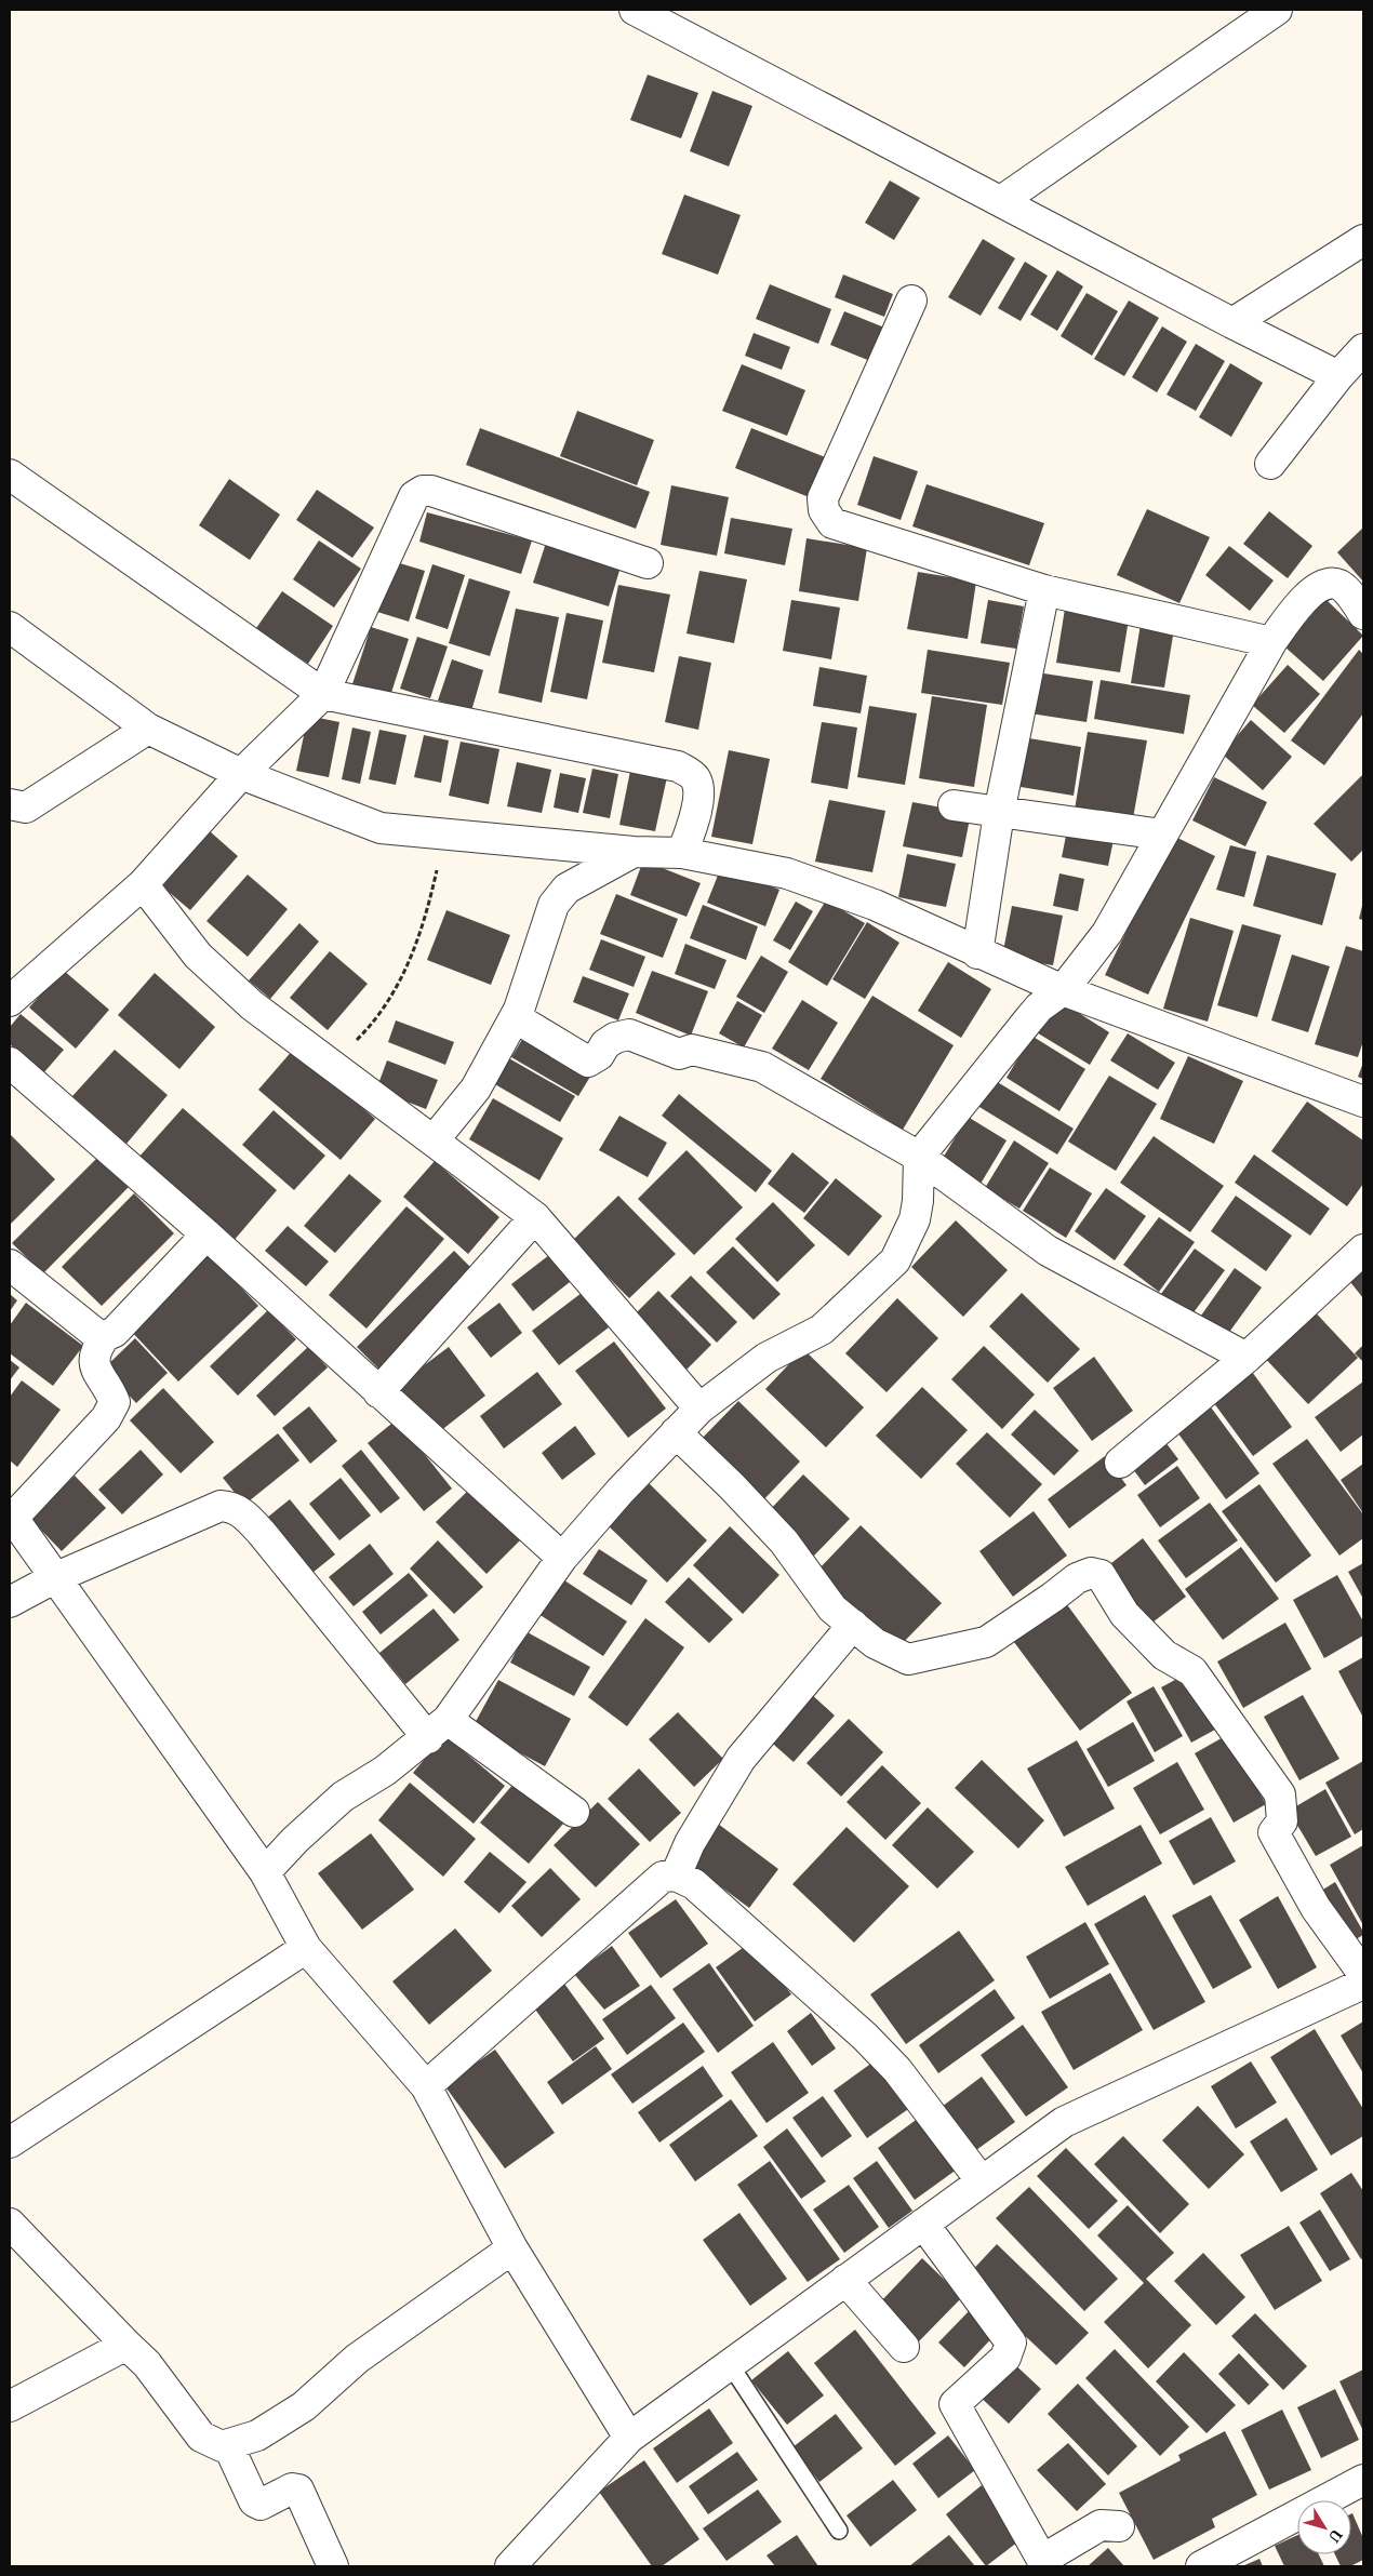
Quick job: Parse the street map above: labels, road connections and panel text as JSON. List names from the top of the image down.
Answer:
{
  "north": "bottom right"
}
